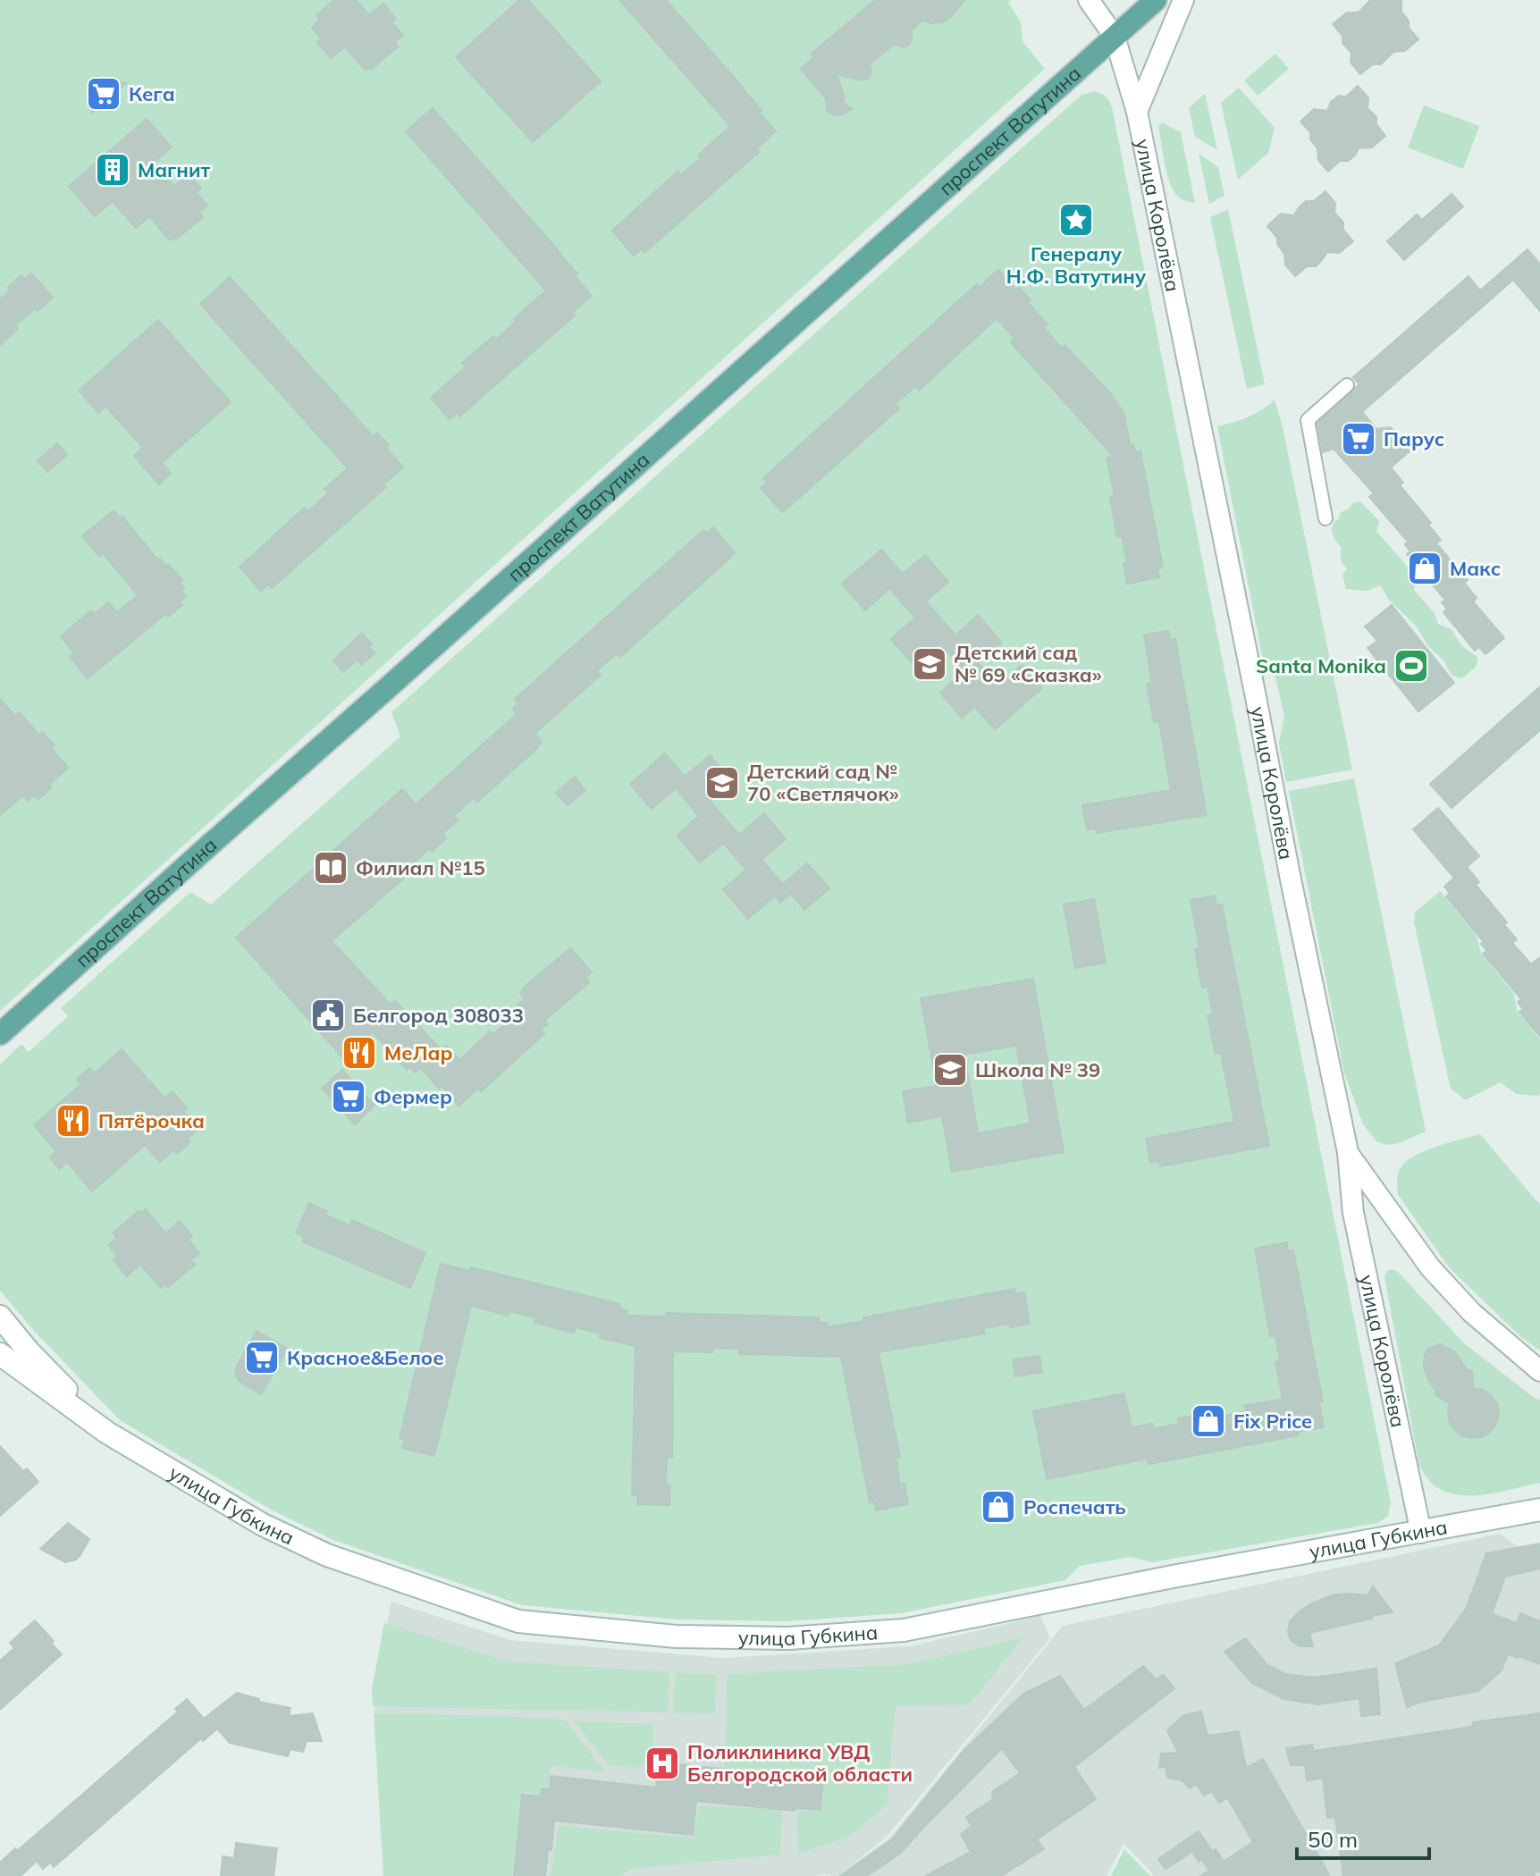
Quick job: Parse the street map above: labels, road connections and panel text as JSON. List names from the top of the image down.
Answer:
{
  "streets": {
    "main road": ["проспект Ватутина", "улица Губкина"],
    "street": ["улица Королёва"]
  },
  "crossings": [
    ["проспект Ватутина", "улица Королёва"],
    ["улица Королёва", "улица Губкина"]
  ],
  "places": {
    "supermarket": [
      "Кега",
      "Парус",
      "Фермер",
      "Красное&Белое"
    ],
    "building": ["Магнит"],
    "place": ["Генералу Н.Ф. Ватутину"],
    "shop": ["Макс", "Fix Price", "Роспечать"],
    "school or university": ["Детский сад № 69 «Сказка»", "Детский сад № 70 «Светлячок»", "Школа № 39"],
    "sports": ["Santa Monika"],
    "library": ["Филиал №15"],
    "public building": ["Белгород 308033"],
    "restaurant": ["МеЛар", "Пятёрочка"],
    "hospital": ["Поликлиника УВД Белгородской области"]
  },
  "scale_bar": "50 m"
}
